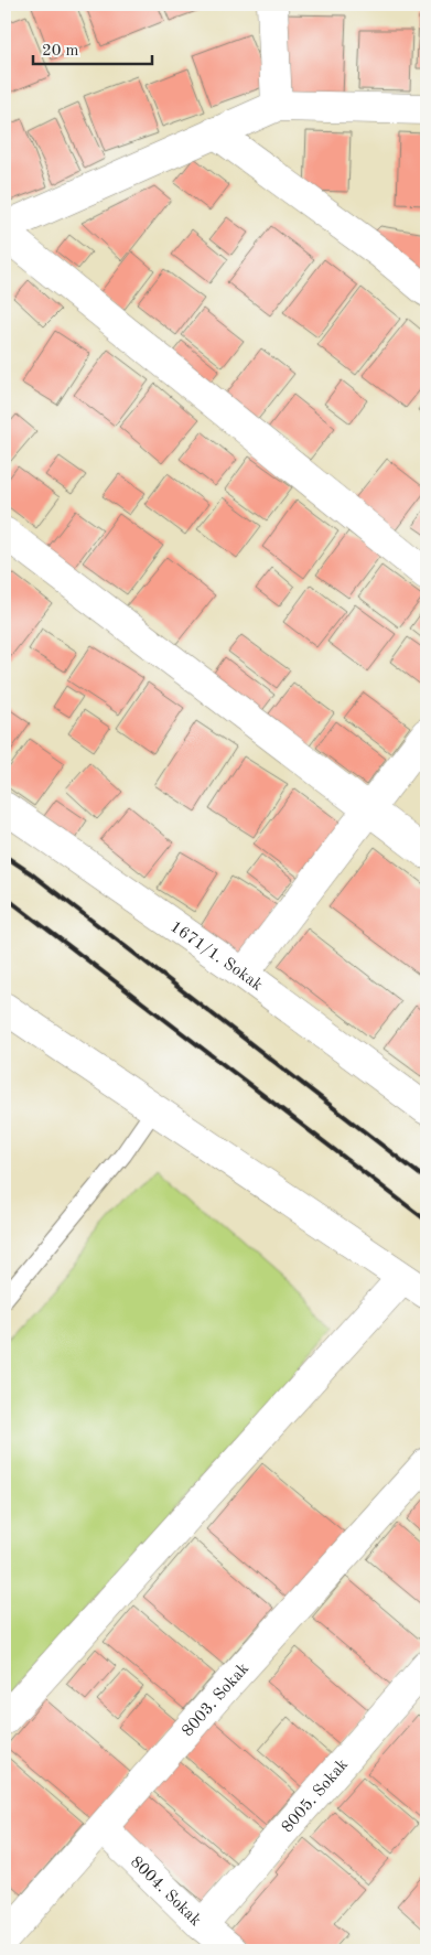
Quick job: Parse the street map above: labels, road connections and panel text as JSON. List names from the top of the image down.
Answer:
{
  "streets": {
    "street": [
      "1671/1. Sokak",
      "8003. Sokak",
      "8005. Sokak",
      "8004. Sokak"
    ]
  },
  "crossings": [
    ["8003. Sokak", "8004. Sokak"],
    ["8005. Sokak", "8004. Sokak"]
  ],
  "scale_bar": "20 m"
}
